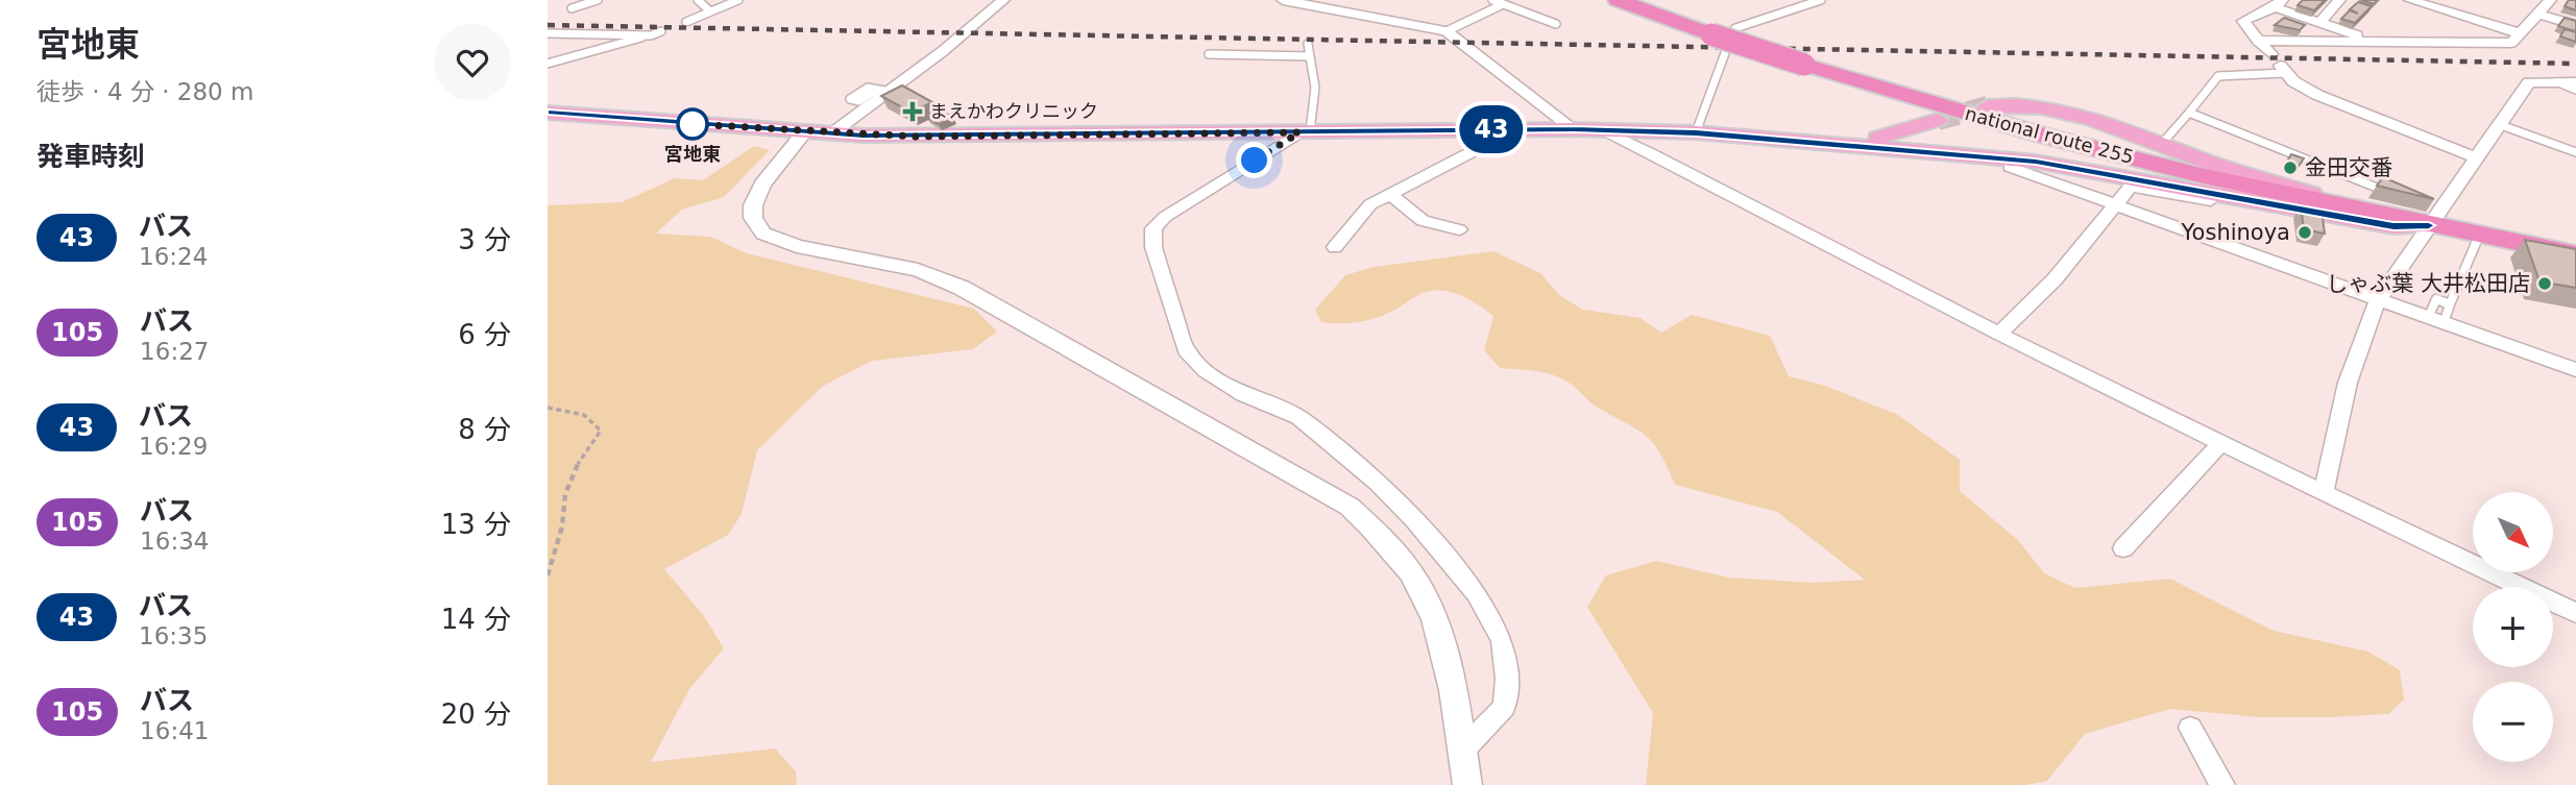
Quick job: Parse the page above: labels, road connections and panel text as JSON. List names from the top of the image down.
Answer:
{
  "streets": {
    "highway": ["national route 255"]
  },
  "places": {
    "health": ["まえかわクリニック"],
    "other": [
      "宮地東",
      "金田交番",
      "Yoshinoya",
      "しゃぶ葉 大井松田店"
    ]
  },
  "lines": ["bus line 43"],
  "north": "bottom right",
  "page": {
    "heading": [
      ["宮地東", "徒歩 · 4 分 · 280 m"],
      "発車時刻"
    ],
    "on_map": "43",
    "list": [
      {
        "mark": "43",
        "name": "バス",
        "note": "16:24",
        "value": "3 分"
      },
      {
        "mark": "105",
        "name": "バス",
        "note": "16:27",
        "value": "6 分"
      },
      {
        "mark": "43",
        "name": "バス",
        "note": "16:29",
        "value": "8 分"
      },
      {
        "mark": "105",
        "name": "バス",
        "note": "16:34",
        "value": "13 分"
      },
      {
        "mark": "43",
        "name": "バス",
        "note": "16:35",
        "value": "14 分"
      },
      {
        "mark": "105",
        "name": "バス",
        "note": "16:41",
        "value": "20 分"
      }
    ],
    "map_buttons": ["+", "−"]
  }
}
